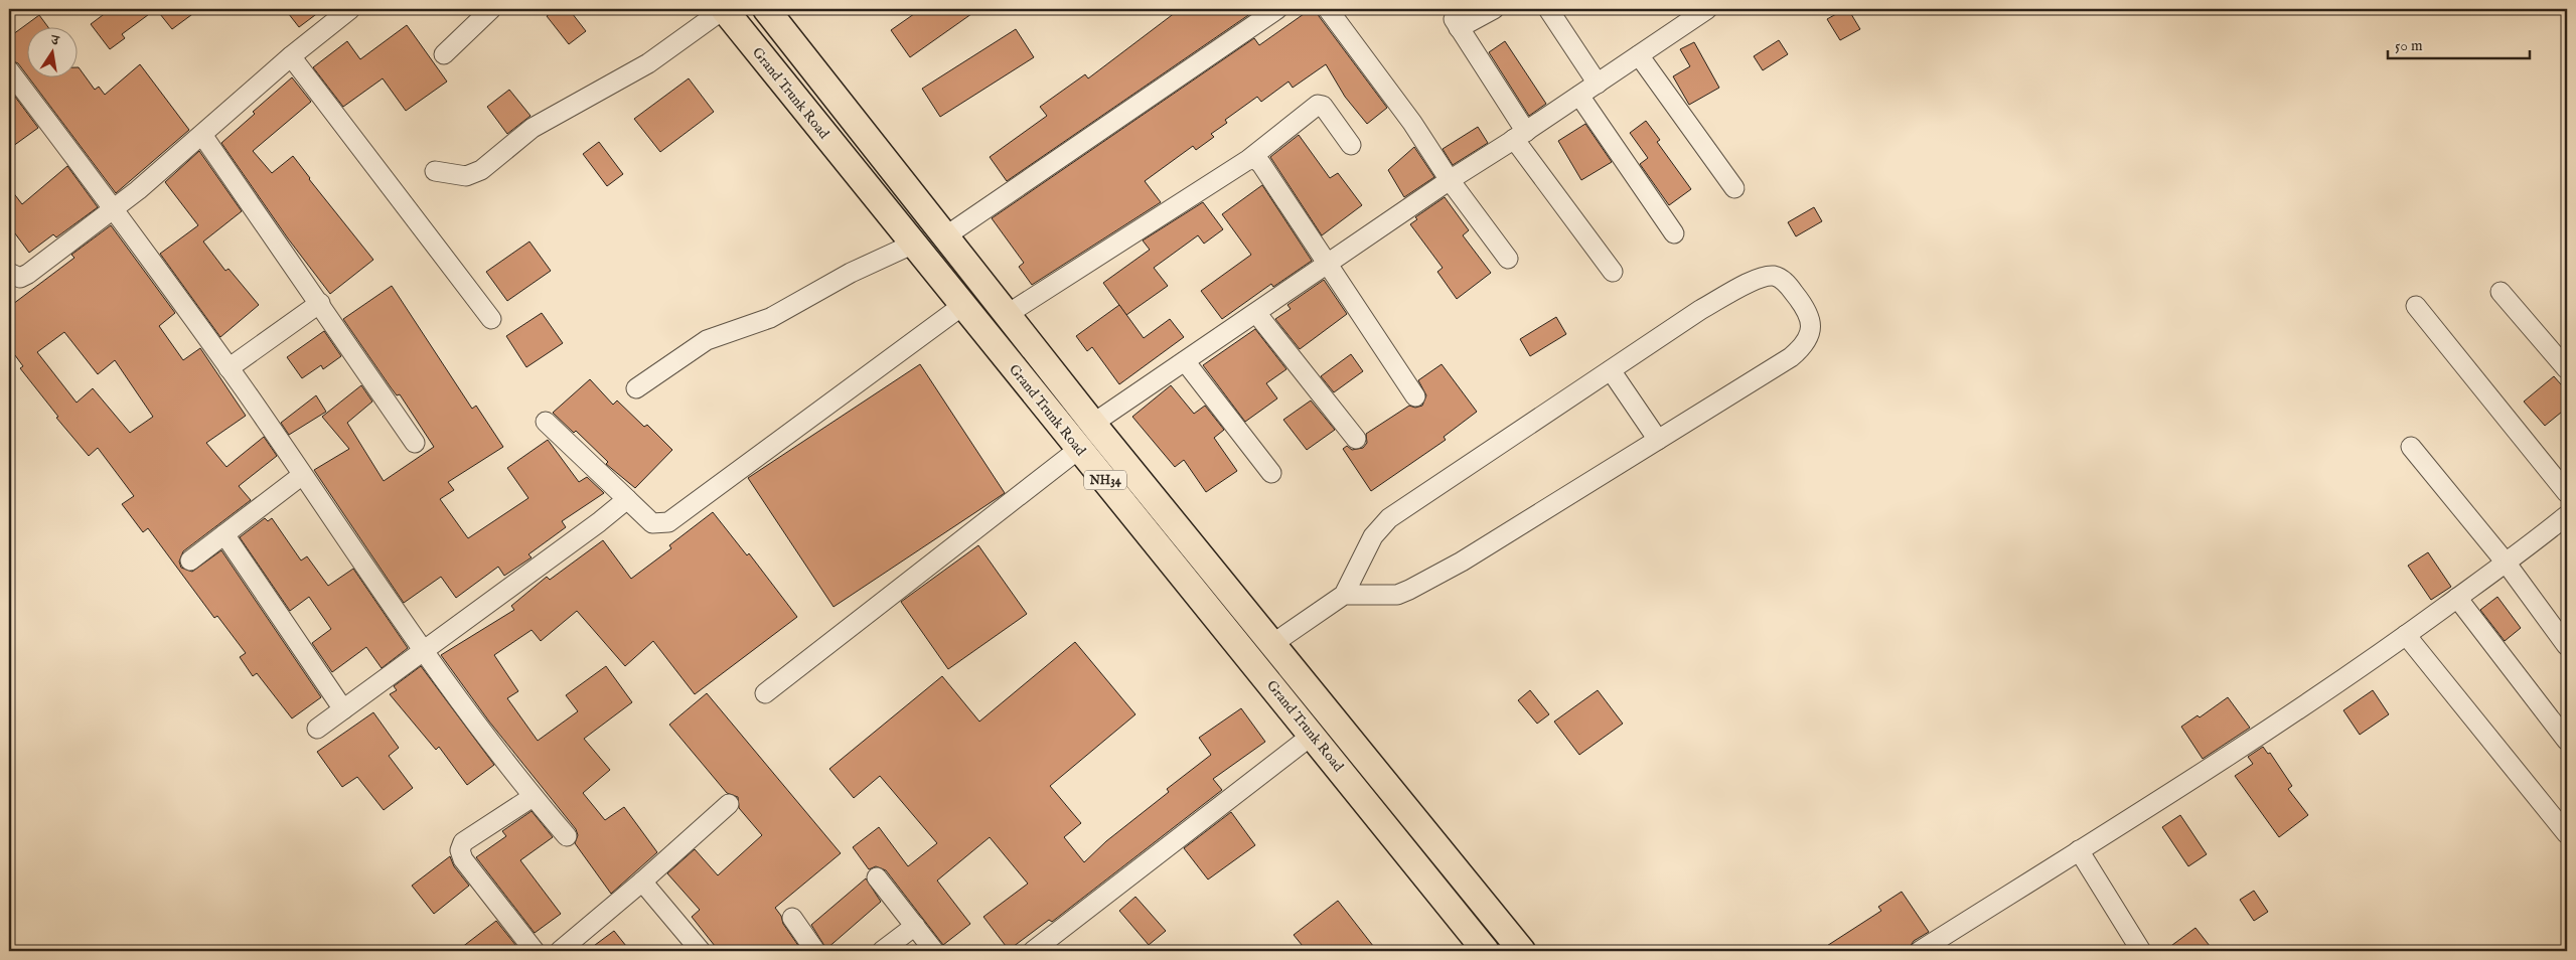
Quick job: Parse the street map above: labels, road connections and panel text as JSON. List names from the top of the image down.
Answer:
{
  "streets": {
    "highway": ["Grand Trunk Road", "NH34"]
  },
  "scale_bar": "50 m",
  "north": "top"
}
